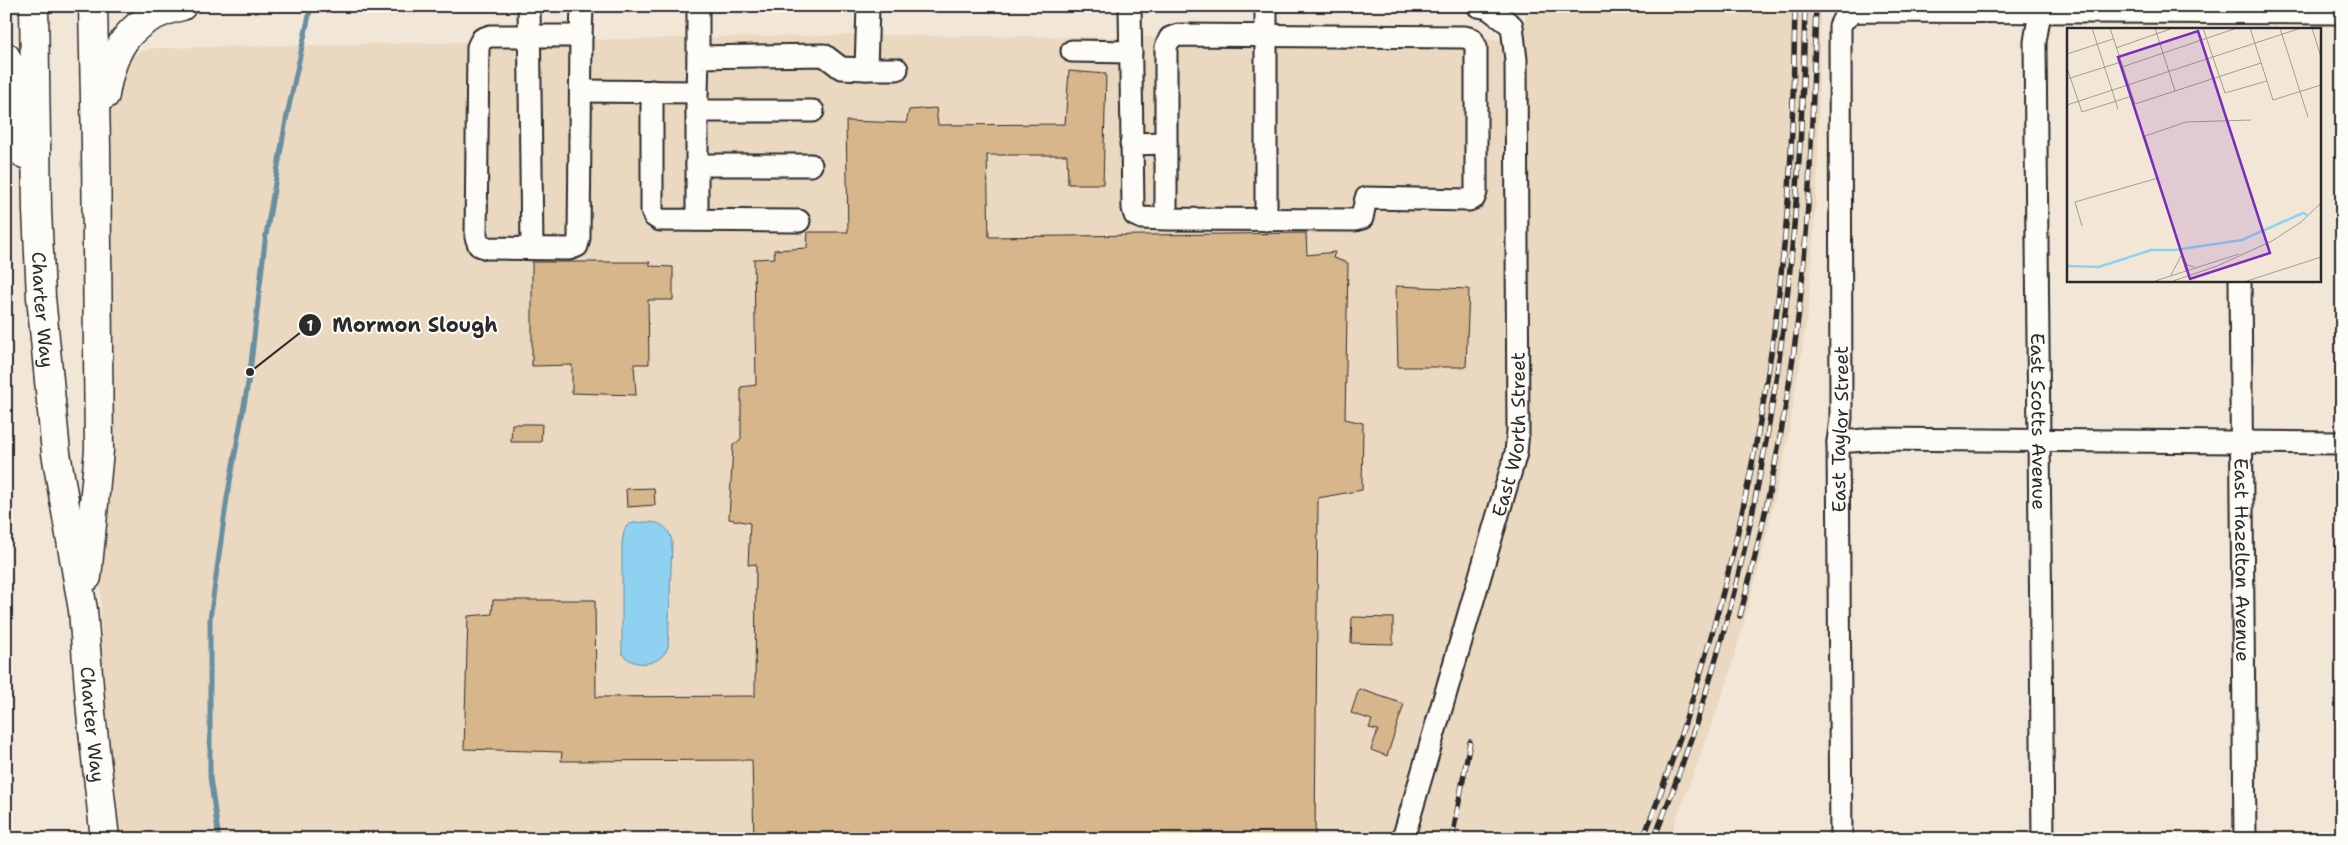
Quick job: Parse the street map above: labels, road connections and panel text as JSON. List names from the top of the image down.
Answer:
{
  "streets": {
    "main road": ["Charter Way"],
    "street": [
      "East Scotts Avenue",
      "East Taylor Street",
      "East Worth Street",
      "East Hazelton Avenue"
    ]
  },
  "places": ["Mormon Slough"]
}
